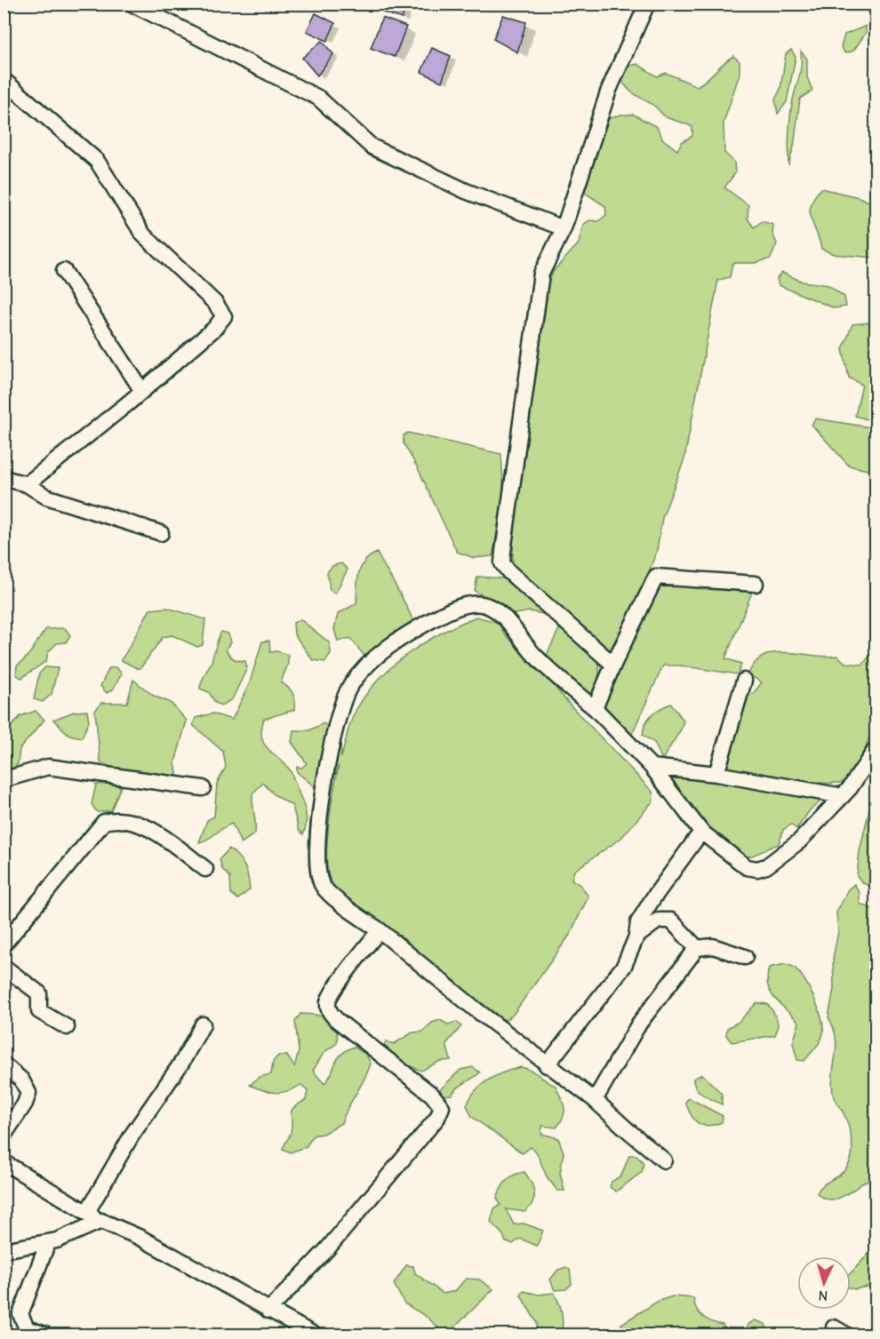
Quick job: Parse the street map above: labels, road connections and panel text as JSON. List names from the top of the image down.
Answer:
{
  "north": "bottom"
}
